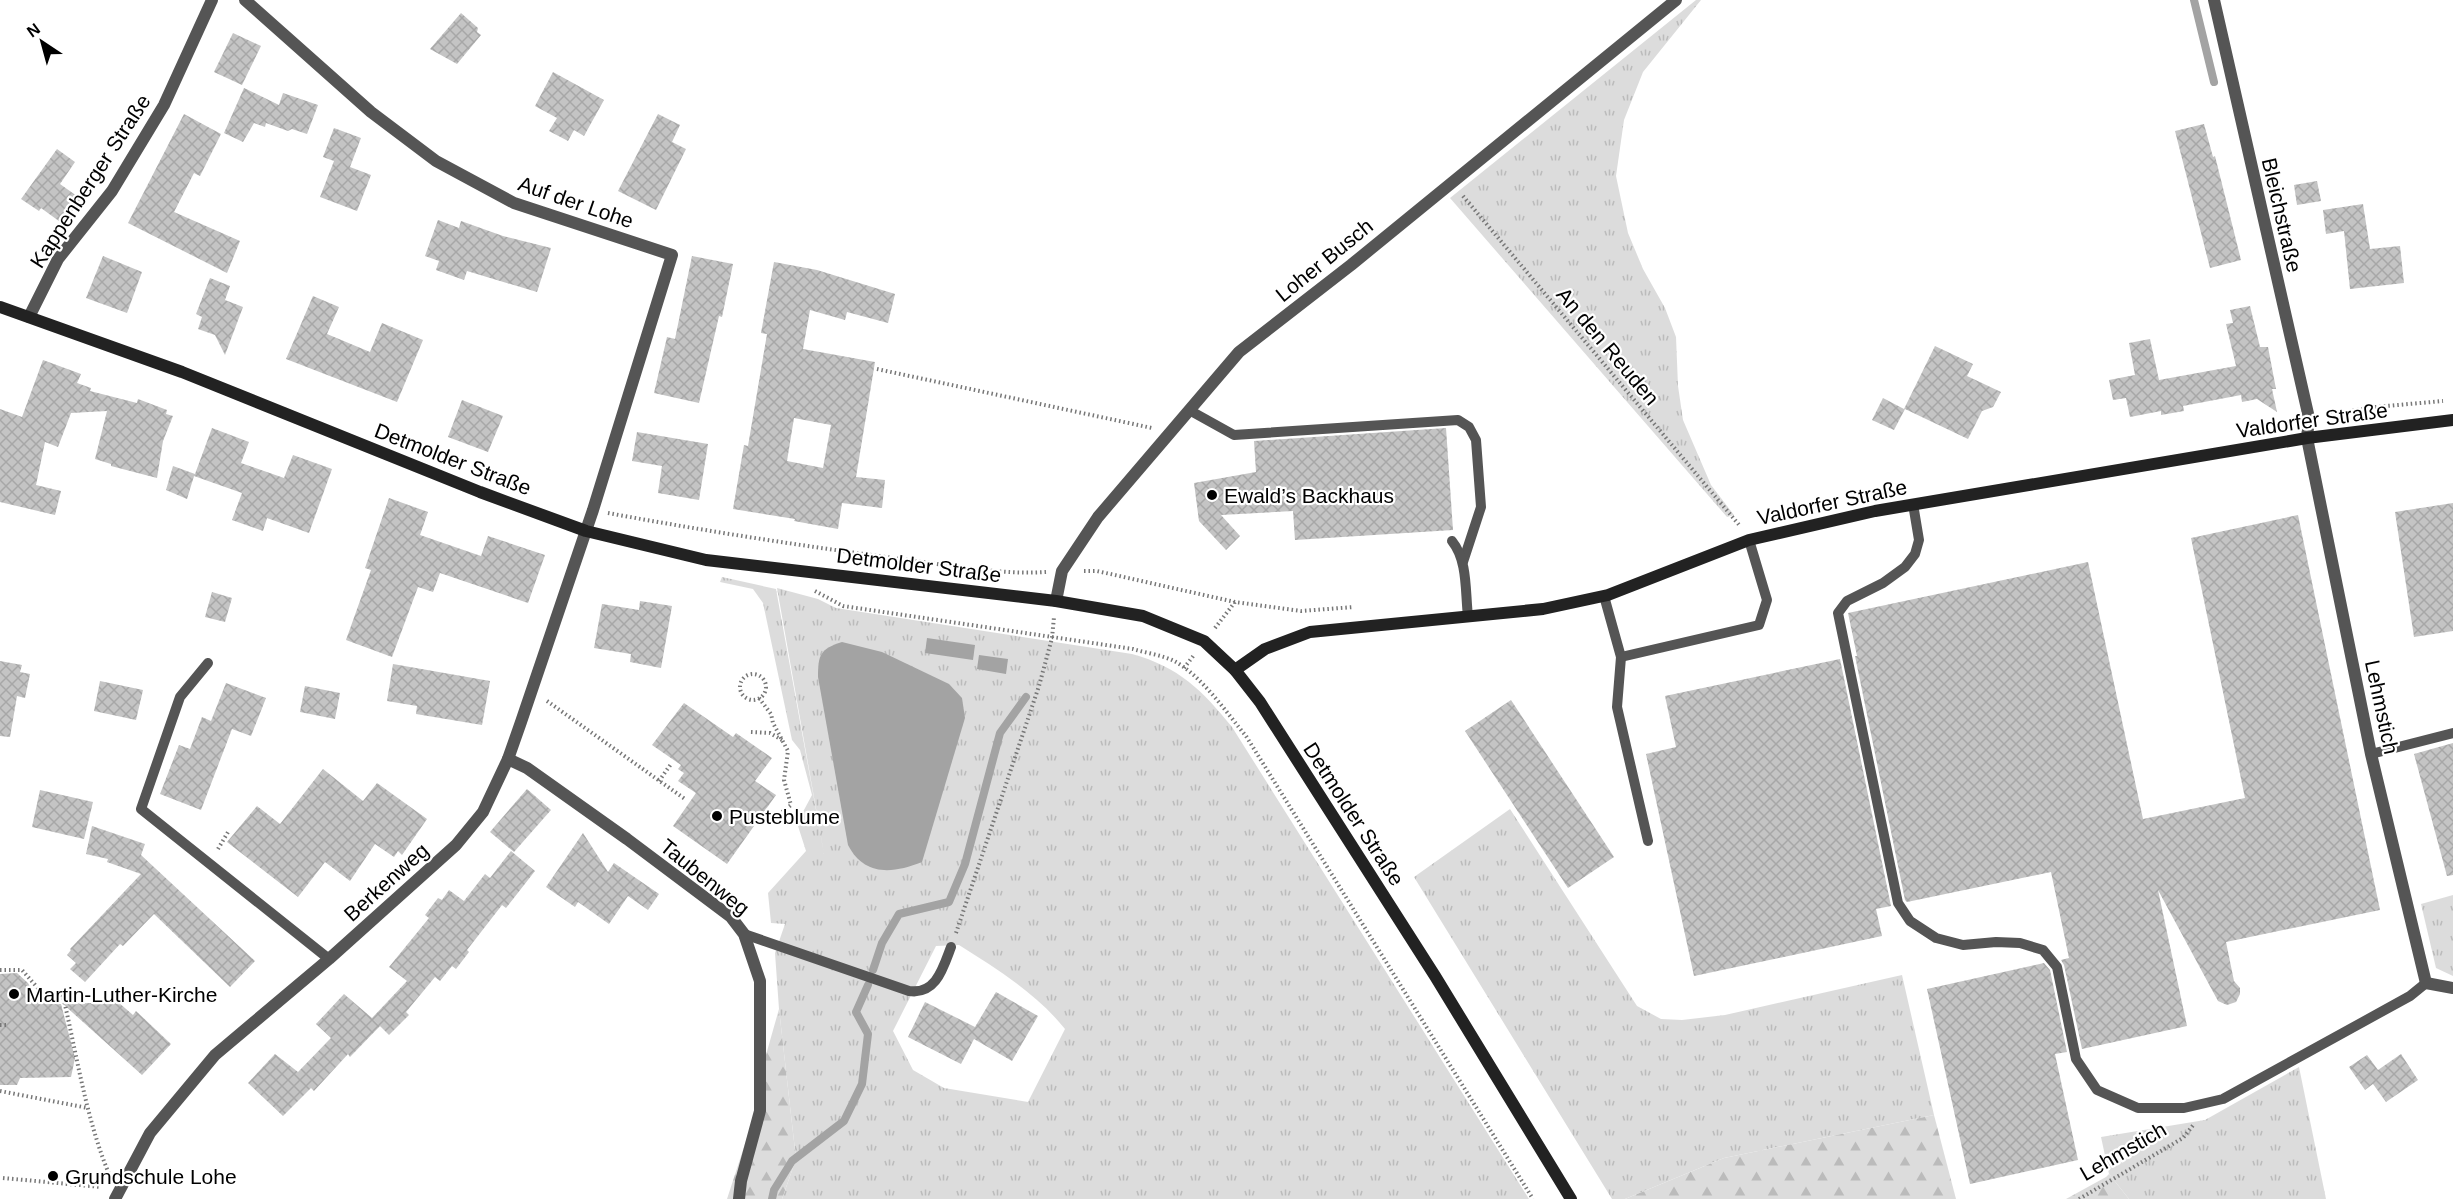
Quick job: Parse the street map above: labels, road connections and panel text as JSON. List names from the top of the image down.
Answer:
{
  "streets": {
    "main road": ["Valdorfer Straße", "Detmolder Straße"],
    "street": [
      "Kappenberger Straße",
      "Auf der Lohe",
      "Bleichstraße",
      "Loher Busch",
      "Lehmstich",
      "Taubenweg",
      "Berkenweg"
    ],
    "path": ["An den Reuden"]
  },
  "crossings": [
    ["Kappenberger Straße", "Detmolder Straße"],
    ["Auf der Lohe", "Detmolder Straße"],
    ["Auf der Lohe", "Berkenweg"],
    ["Bleichstraße", "Valdorfer Straße"],
    ["Bleichstraße", "Lehmstich"],
    ["Loher Busch", "An den Reuden"],
    ["Loher Busch", "Detmolder Straße"],
    ["Valdorfer Straße", "Detmolder Straße"],
    ["Valdorfer Straße", "Lehmstich"],
    ["Detmolder Straße", "Berkenweg"],
    ["Taubenweg", "Berkenweg"]
  ],
  "places": [
    "Ewald’s Backhaus",
    "Pusteblume",
    "Martin-Luther-Kirche",
    "Grundschule Lohe"
  ],
  "north": "top left"
}
